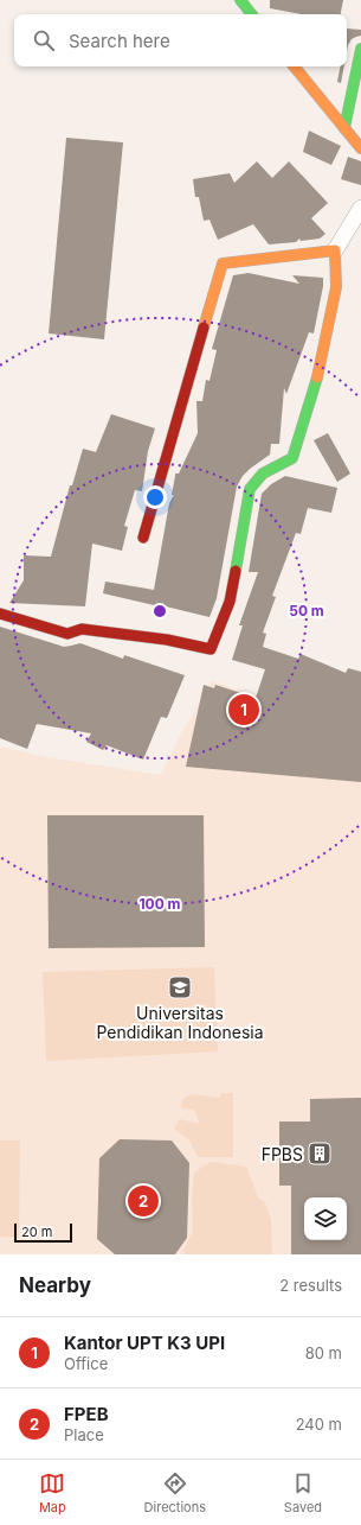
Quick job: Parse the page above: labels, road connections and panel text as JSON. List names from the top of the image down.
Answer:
{
  "places": {
    "school or university": ["Universitas Pendidikan Indonesia"],
    "building": ["FPBS"]
  },
  "scale_bar": "20 m",
  "page": {
    "search": "Search here",
    "pins": ["1", "2"],
    "scale": "20 m",
    "heading": ["Nearby", "2 results"],
    "list": [
      {
        "mark": "1",
        "name": "Kantor UPT K3 UPI",
        "note": "Office",
        "value": "80 m"
      },
      {
        "mark": "2",
        "name": "FPEB",
        "note": "Place",
        "value": "240 m"
      }
    ],
    "nav": ["Map", "Directions", "Saved"]
  },
  "rings": ["50 m", "100 m"]
}
